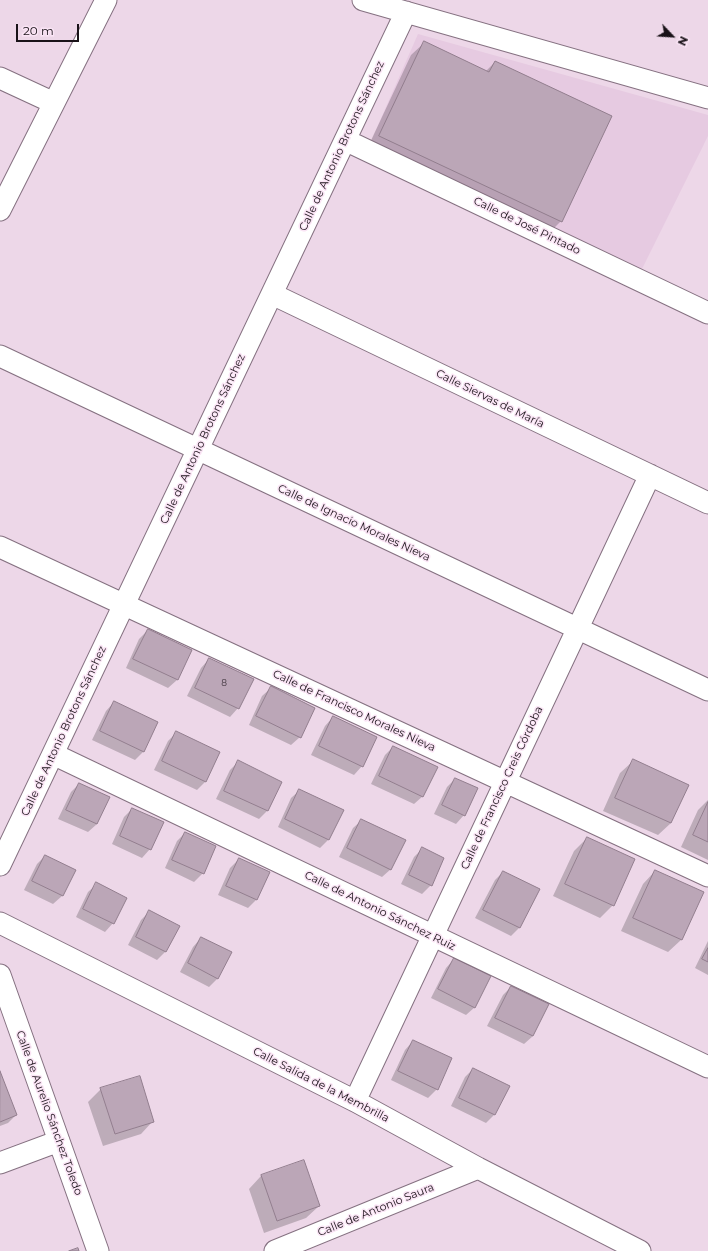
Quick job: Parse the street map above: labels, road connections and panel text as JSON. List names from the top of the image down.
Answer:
{
  "streets": {
    "street": [
      "Calle de Antonio Brotons Sánchez",
      "Calle de José Pintado",
      "Calle Siervas de María",
      "Calle de Ignacio Morales Nieva",
      "Calle de Francisco Morales Nieva",
      "Calle de Francisco Creis Córdoba",
      "Calle de Antonio Sánchez Ruiz",
      "Calle Salida de la Membrilla",
      "Calle de Aurelio Sánchez Toledo",
      "Calle de Antonio Saura"
    ]
  },
  "crossings": [
    ["Calle de Antonio Brotons Sánchez", "Calle de José Pintado"],
    ["Calle de Antonio Brotons Sánchez", "Calle Siervas de María"],
    ["Calle de Antonio Brotons Sánchez", "Calle de Ignacio Morales Nieva"],
    ["Calle de Antonio Brotons Sánchez", "Calle de Francisco Morales Nieva"],
    ["Calle de Antonio Brotons Sánchez", "Calle de Antonio Sánchez Ruiz"],
    ["Calle Siervas de María", "Calle de Francisco Creis Córdoba"],
    ["Calle de Ignacio Morales Nieva", "Calle de Francisco Creis Córdoba"],
    ["Calle de Francisco Morales Nieva", "Calle de Francisco Creis Córdoba"],
    ["Calle de Francisco Creis Córdoba", "Calle de Antonio Sánchez Ruiz"],
    ["Calle de Francisco Creis Córdoba", "Calle Salida de la Membrilla"],
    ["Calle Salida de la Membrilla", "Calle de Antonio Saura"]
  ],
  "house_numbers": ["8"],
  "scale_bar": "20 m",
  "north": "bottom right"
}
